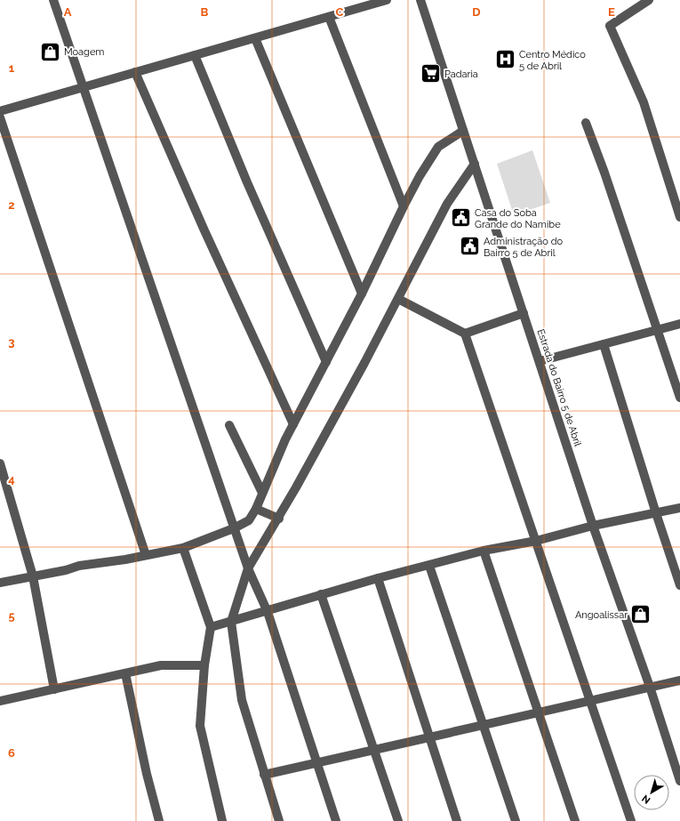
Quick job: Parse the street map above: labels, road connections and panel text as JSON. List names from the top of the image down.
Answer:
{
  "streets": {
    "street": ["Estrada do Bairro 5 de Abril"]
  },
  "places": {
    "shop": ["Moagem", "Angoalissar"],
    "hospital": ["Centro Médico 5 de Abril"],
    "supermarket": ["Padaria"],
    "public building": ["Casa do Soba Grande do Namibe", "Administração do Bairro 5 de Abril"]
  },
  "north": "bottom left",
  "grid": {
    "columns": [
      "A",
      "B",
      "C",
      "D",
      "E"
    ],
    "rows": [
      "1",
      "2",
      "3",
      "4",
      "5",
      "6"
    ]
  }
}
